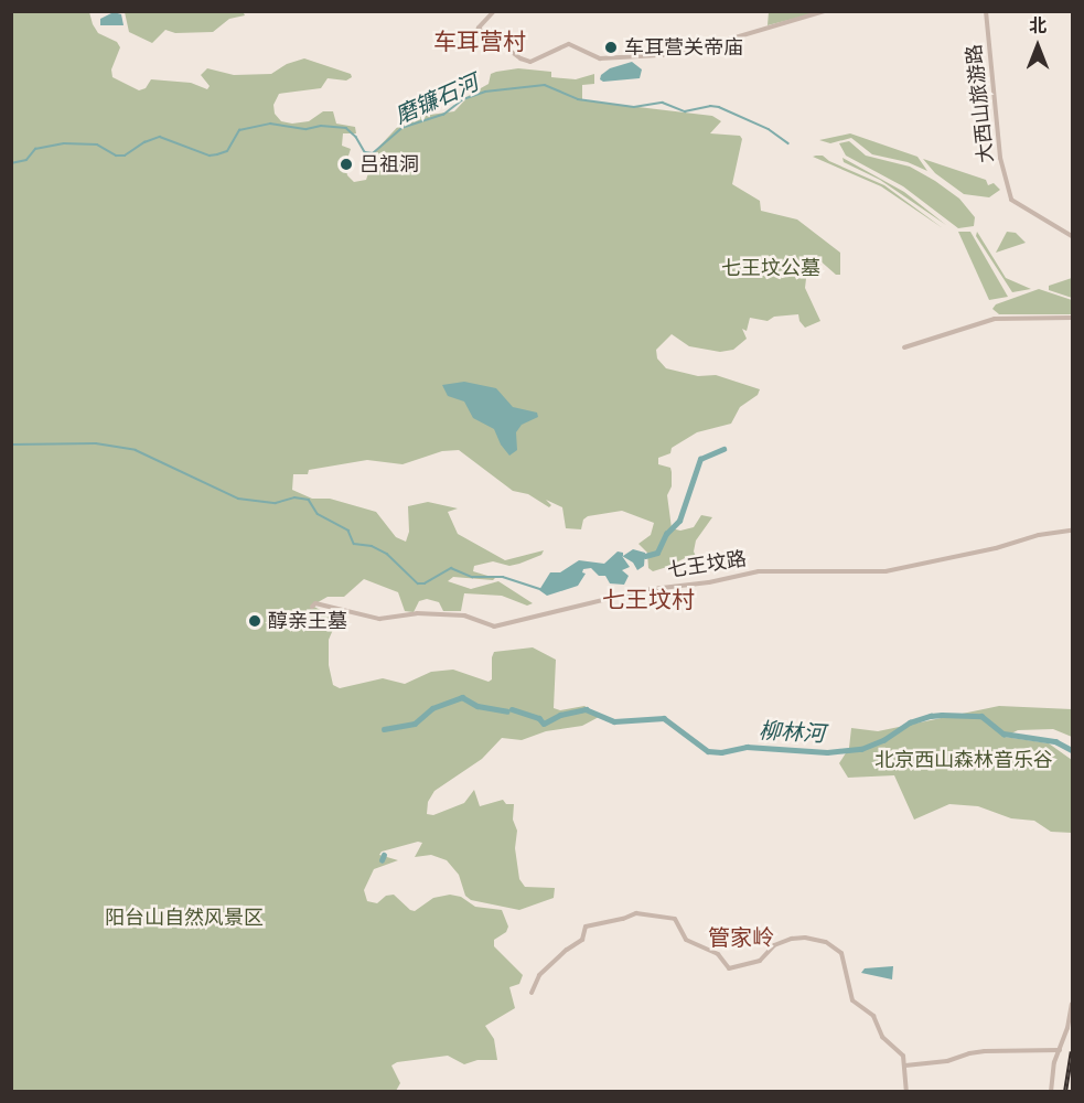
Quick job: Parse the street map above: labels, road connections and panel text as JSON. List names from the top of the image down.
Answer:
{
  "streets": {
    "street": ["大西山旅游路", "七王坟路"]
  },
  "districts": ["车耳营村", "七王坟村", "管家岭"],
  "water": ["磨镰石河", "柳林河"],
  "parks": ["七王坟公墓", "北京西山森林音乐谷", "阳台山自然风景区"],
  "places": ["车耳营关帝庙", "吕祖洞", "醇亲王墓"],
  "north": "top"
}
